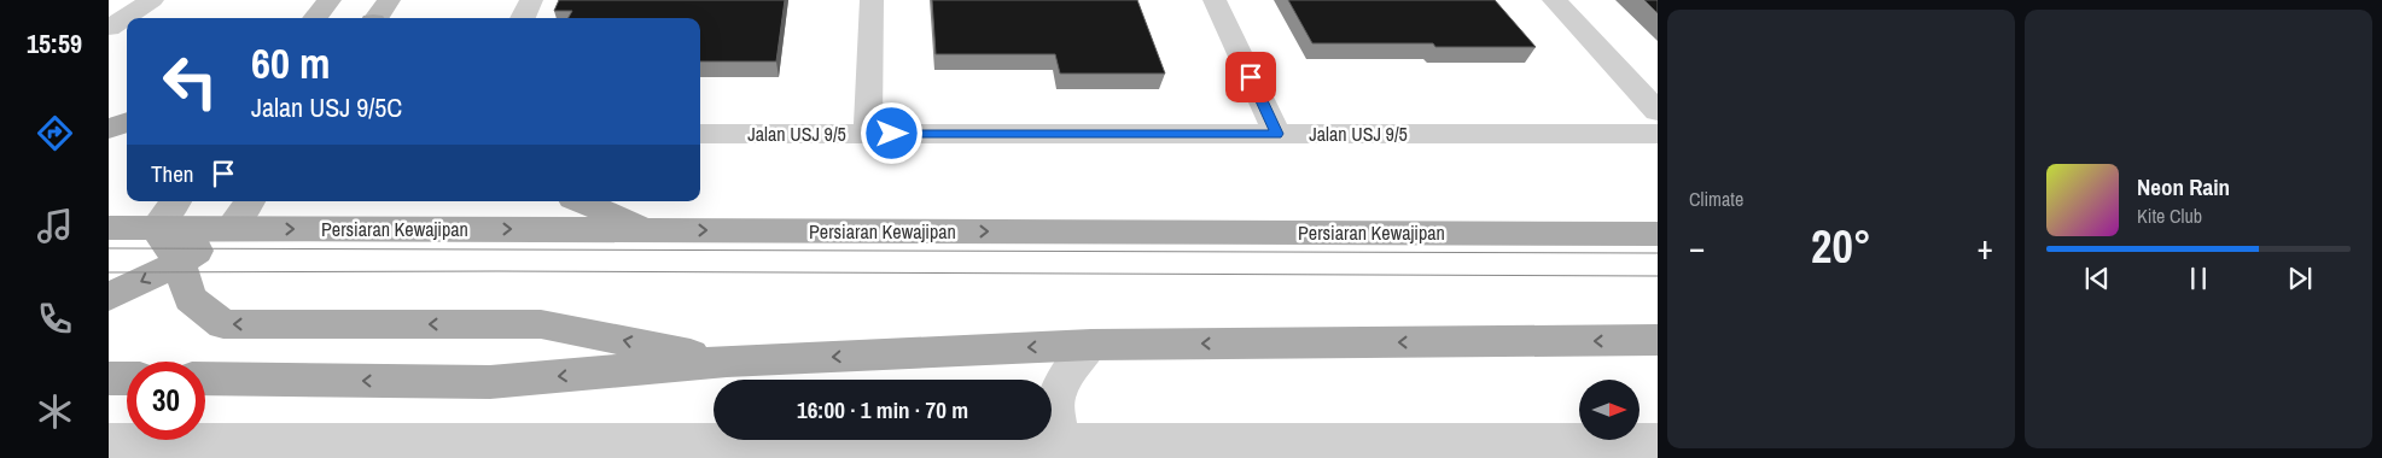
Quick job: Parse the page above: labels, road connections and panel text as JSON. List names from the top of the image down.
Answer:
{
  "streets": {
    "main road": ["Persiaran Kewajipan"],
    "street": ["Jalan USJ 9/5"]
  },
  "north": "right",
  "page": {
    "tabs": "15:59",
    "tile": "Climate",
    "turn": ["60 m", "Jalan USJ 9/5C"],
    "then": "Then",
    "song": ["Neon Rain", "Kite Club"],
    "heat": ["−", "20°", "+"],
    "limit": "30",
    "trip": "16:00 · 1 min · 70 m"
  }
}
